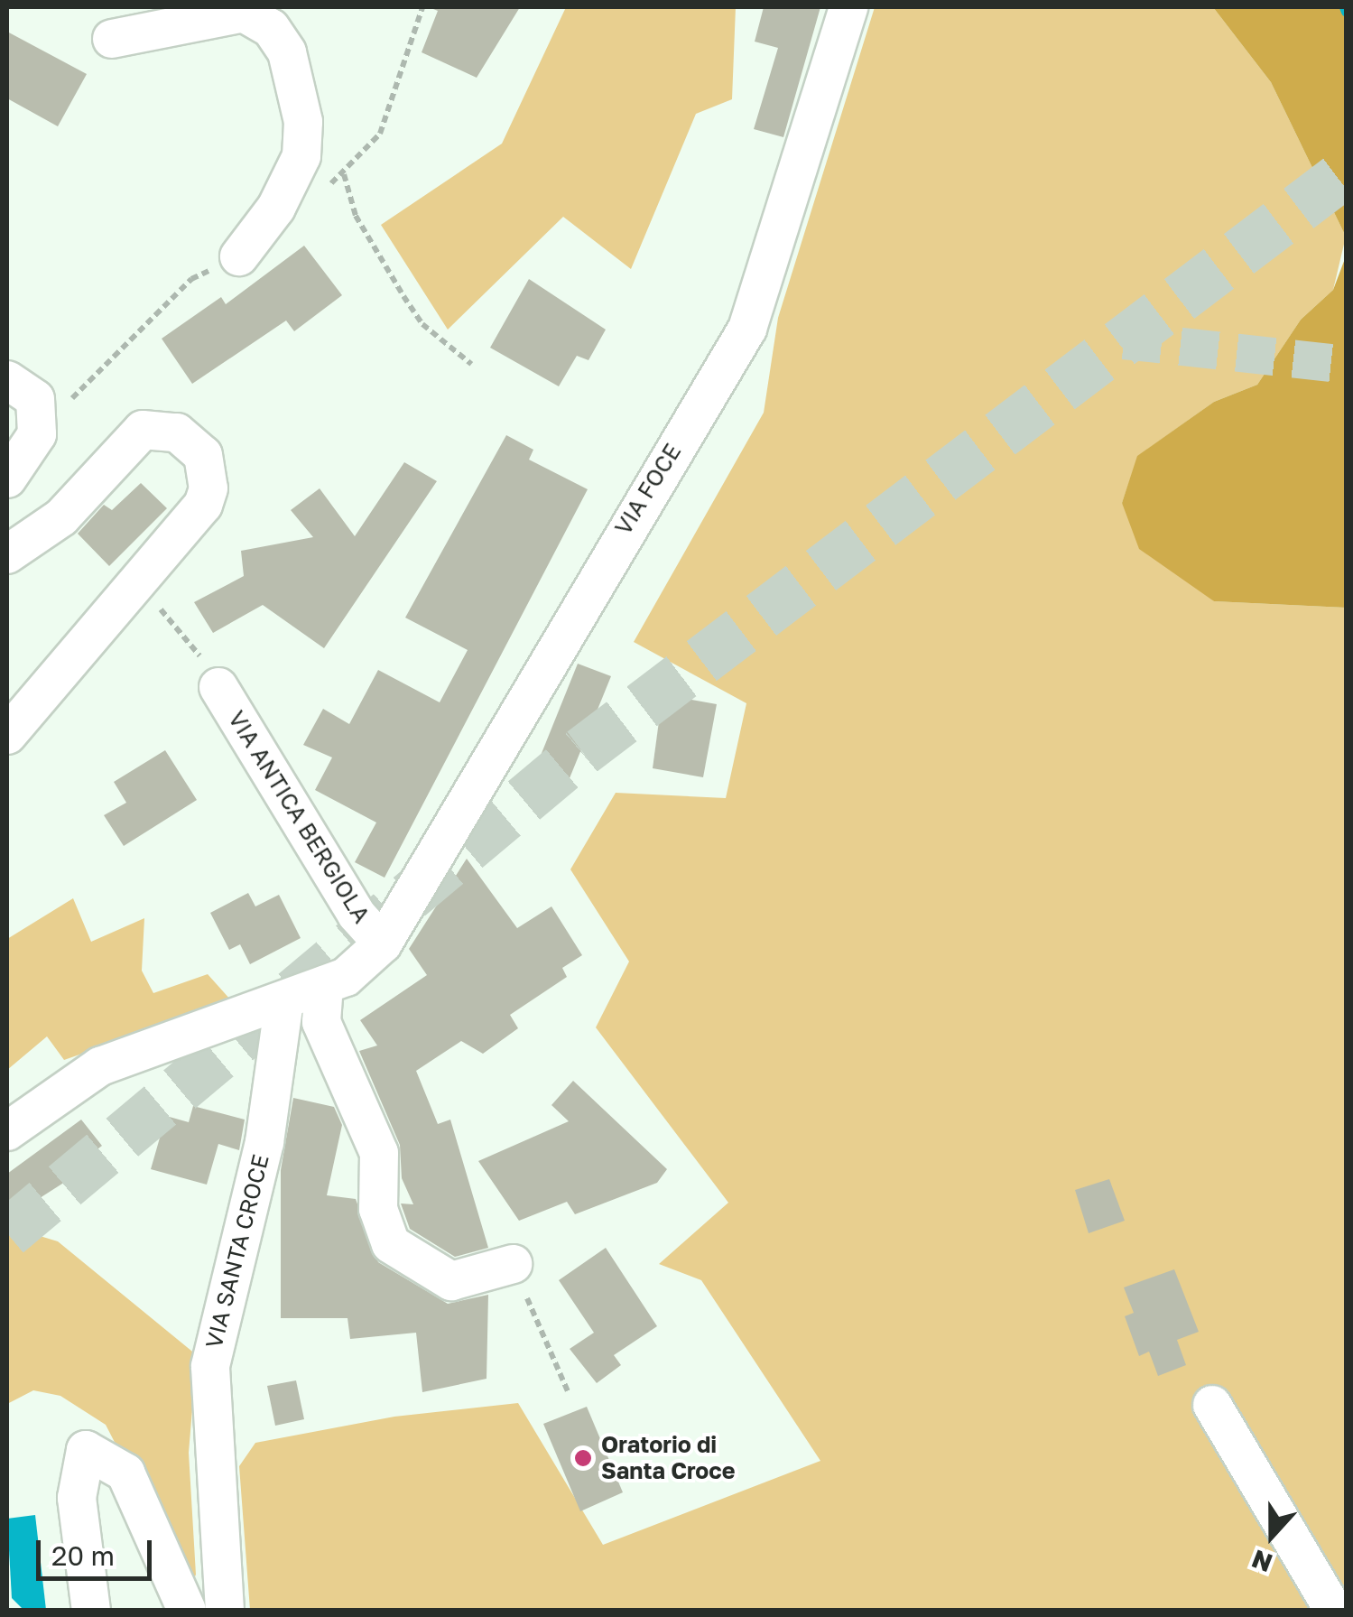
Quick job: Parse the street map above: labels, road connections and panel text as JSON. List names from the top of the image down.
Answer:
{
  "streets": {
    "street": ["VIA FOCE", "VIA ANTICA BERGIOLA", "VIA SANTA CROCE"]
  },
  "crossings": [
    ["VIA FOCE", "VIA ANTICA BERGIOLA"]
  ],
  "places": ["Oratorio di Santa Croce"],
  "scale_bar": "20 m",
  "north": "bottom"
}
